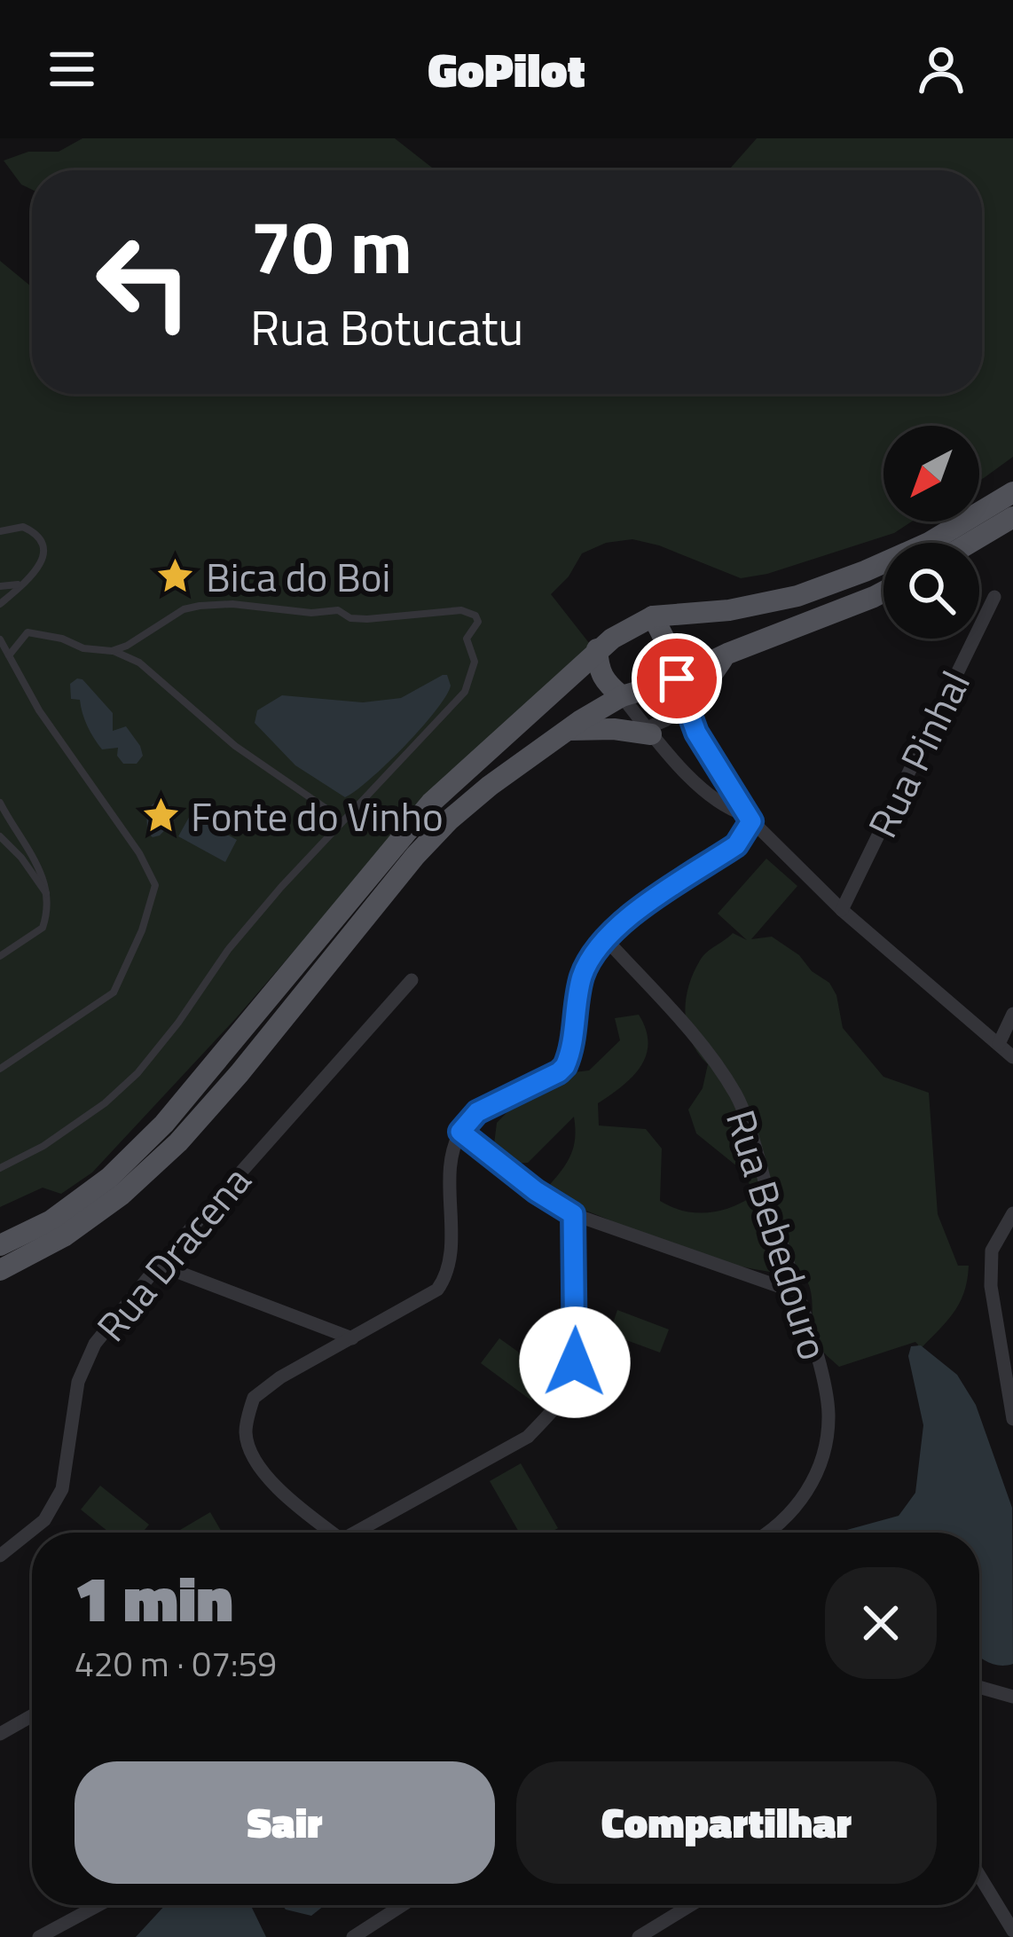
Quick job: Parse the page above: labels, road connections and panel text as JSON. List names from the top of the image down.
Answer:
{
  "streets": {
    "street": ["Rua Pinhal", "Rua Bebedouro", "Rua Dracena"]
  },
  "places": {
    "place": ["Bica do Boi", "Fonte do Vinho"]
  },
  "north": "bottom left",
  "page": {
    "header": "GoPilot",
    "turn": ["70 m", "Rua Botucatu"],
    "heading": ["1 min", "420 m · 07:59"],
    "buttons": ["Sair", "Compartilhar"]
  }
}
